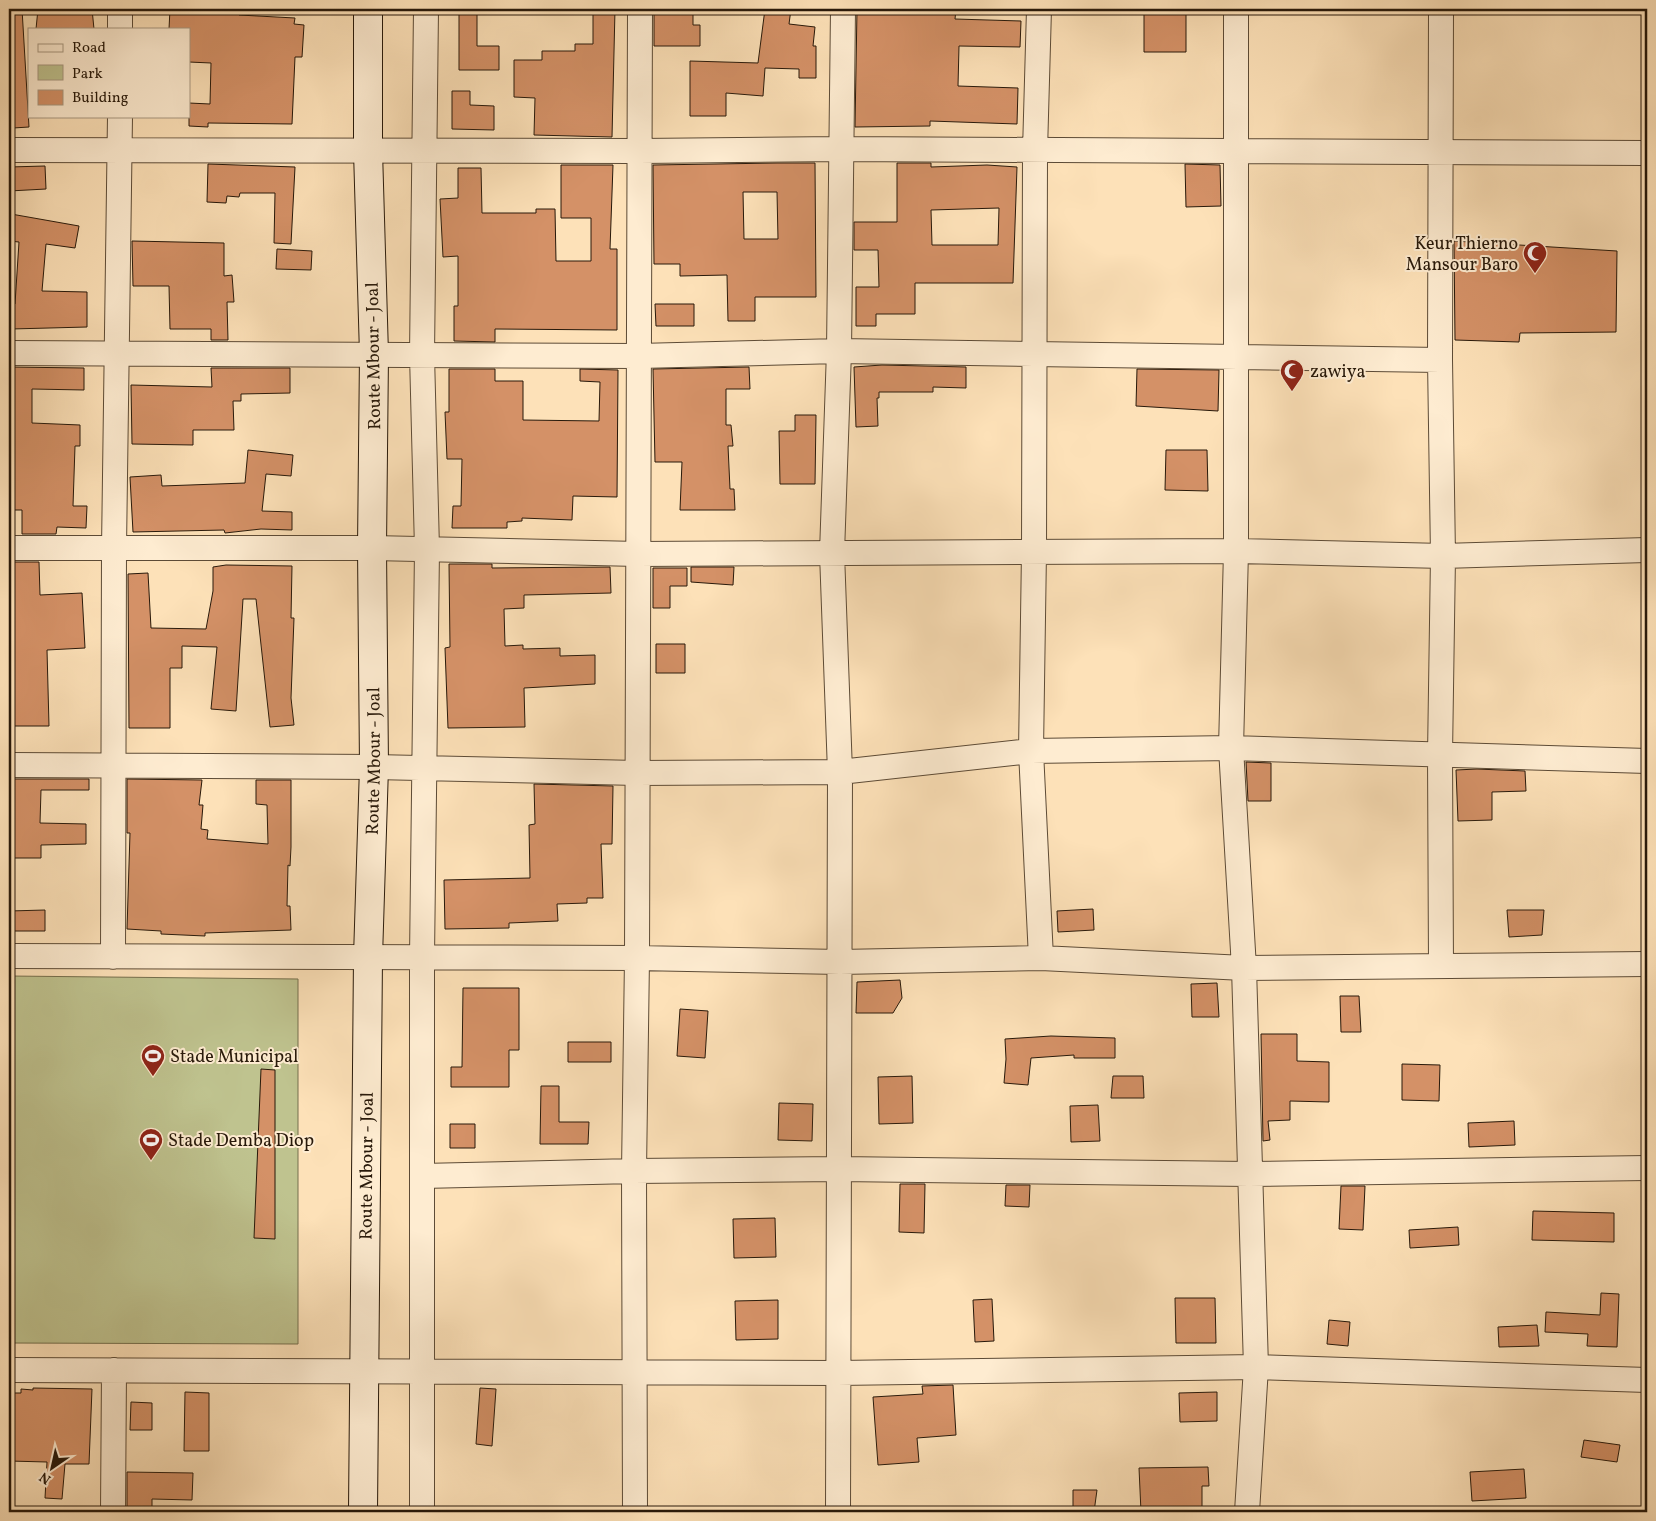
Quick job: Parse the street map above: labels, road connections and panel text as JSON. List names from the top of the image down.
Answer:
{
  "streets": {
    "main road": ["Route Mbour - Joal"]
  },
  "places": {
    "mosque": ["Keur Thierno Mansour Baro", "zawiya"],
    "sports": ["Stade Municipal", "Stade Demba Diop"]
  },
  "legend": ["Road", "Park", "Building"],
  "north": "bottom left"
}
